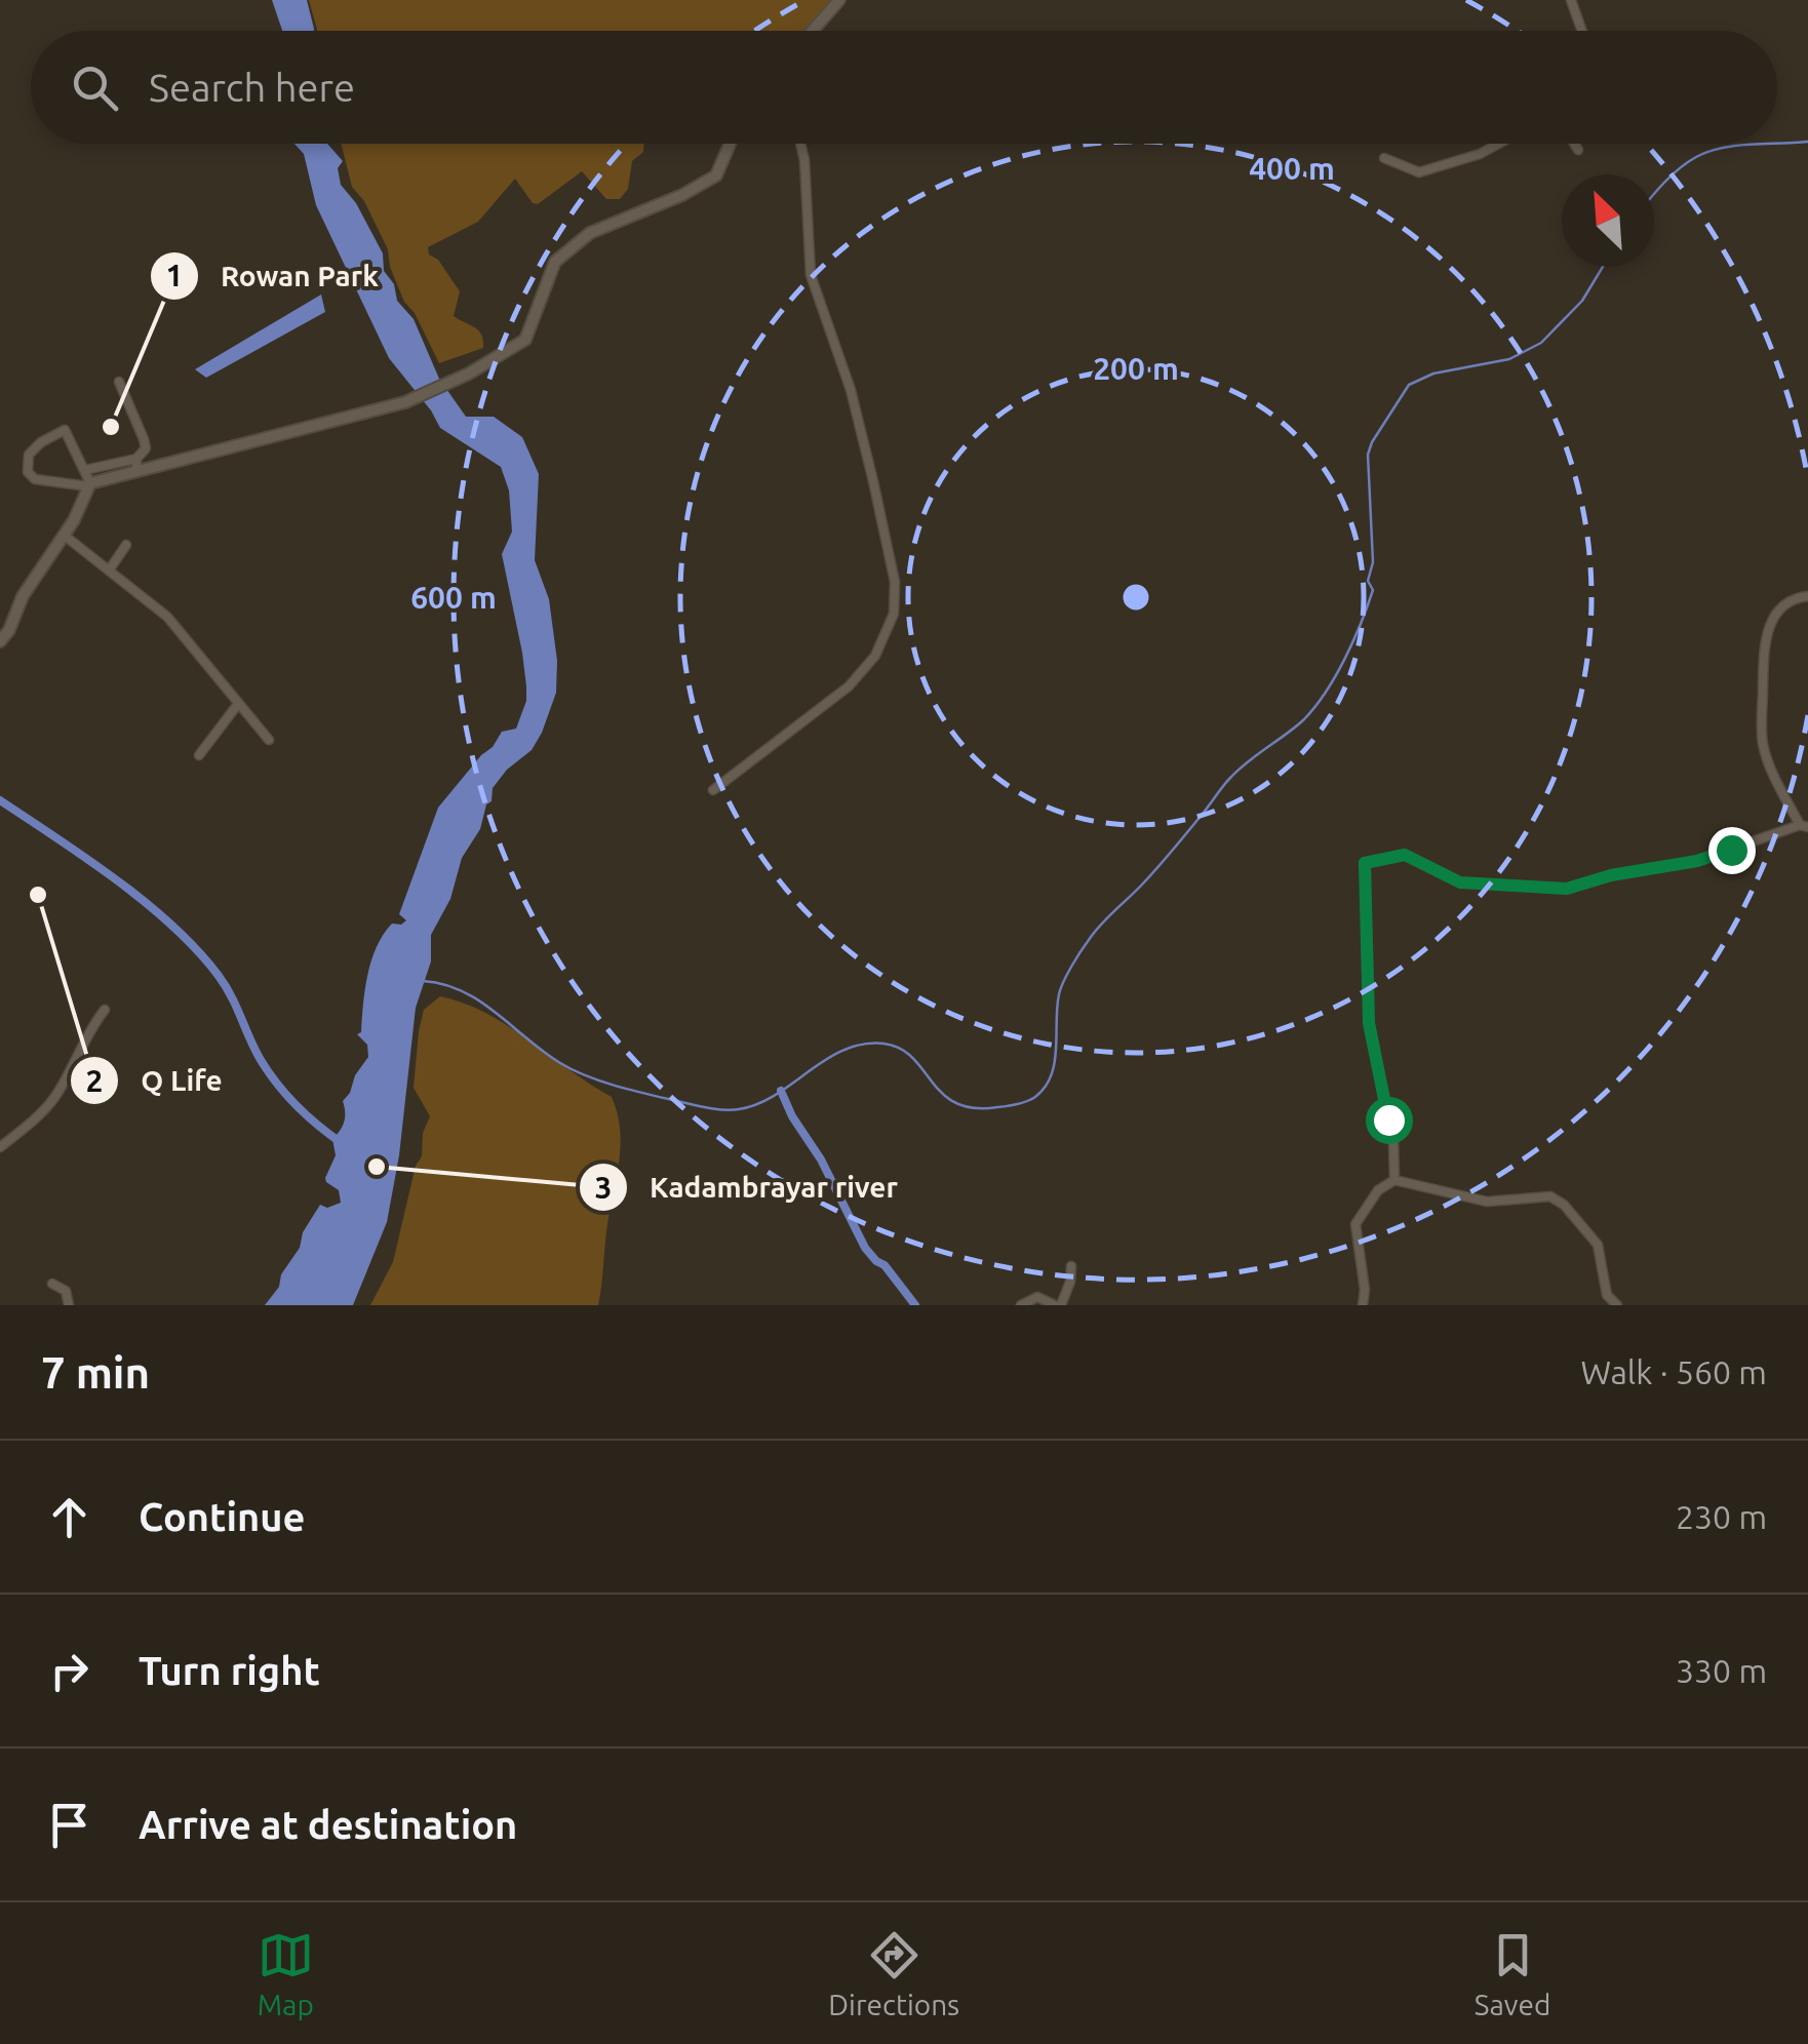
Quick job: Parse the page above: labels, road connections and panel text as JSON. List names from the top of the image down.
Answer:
{
  "places": ["Rowan Park", "Q Life", "Kadambrayar river"],
  "north": "top left",
  "page": {
    "search": "Search here",
    "heading": ["7 min", "Walk · 560 m"],
    "list": [
      ["Continue", "230 m"],
      ["Turn right", "330 m"],
      "Arrive at destination"
    ],
    "nav": ["Map", "Directions", "Saved"]
  },
  "rings": ["400 m", "200 m", "600 m"]
}
